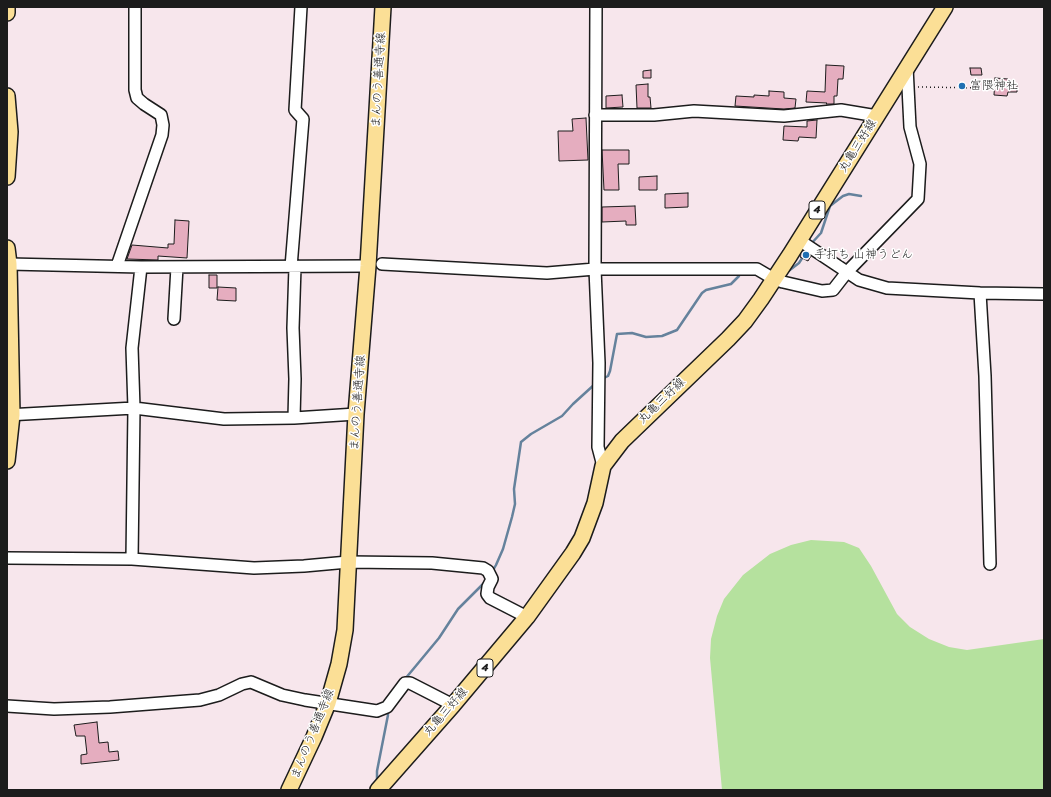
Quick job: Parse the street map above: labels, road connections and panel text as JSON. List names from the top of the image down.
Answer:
{
  "streets": {
    "main road": ["まんのう善通寺線", "丸亀三好線", "4"]
  },
  "places": ["富隈神社", "手打ち 山神うどん"]
}
